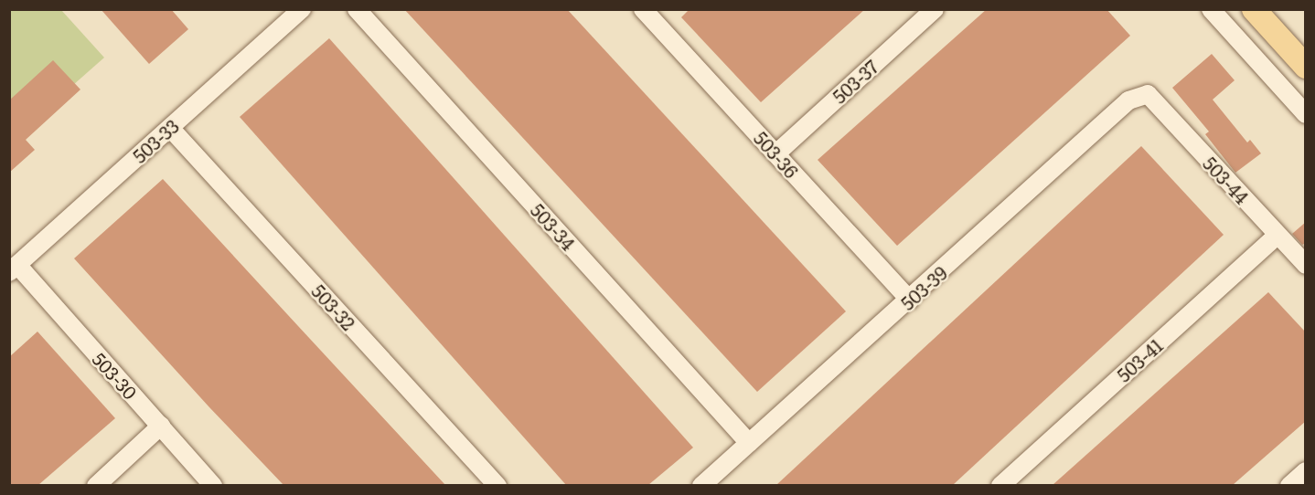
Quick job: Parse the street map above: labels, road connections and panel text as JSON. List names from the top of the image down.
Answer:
{
  "streets": {
    "street": [
      "503-37",
      "503-33",
      "503-36",
      "503-44",
      "503-34",
      "503-39",
      "503-32",
      "503-41",
      "503-30"
    ]
  },
  "crossings": [
    ["503-37", "503-36"],
    ["503-33", "503-32"],
    ["503-33", "503-30"],
    ["503-36", "503-39"],
    ["503-44", "503-39"],
    ["503-44", "503-41"],
    ["503-34", "503-39"]
  ]
}
